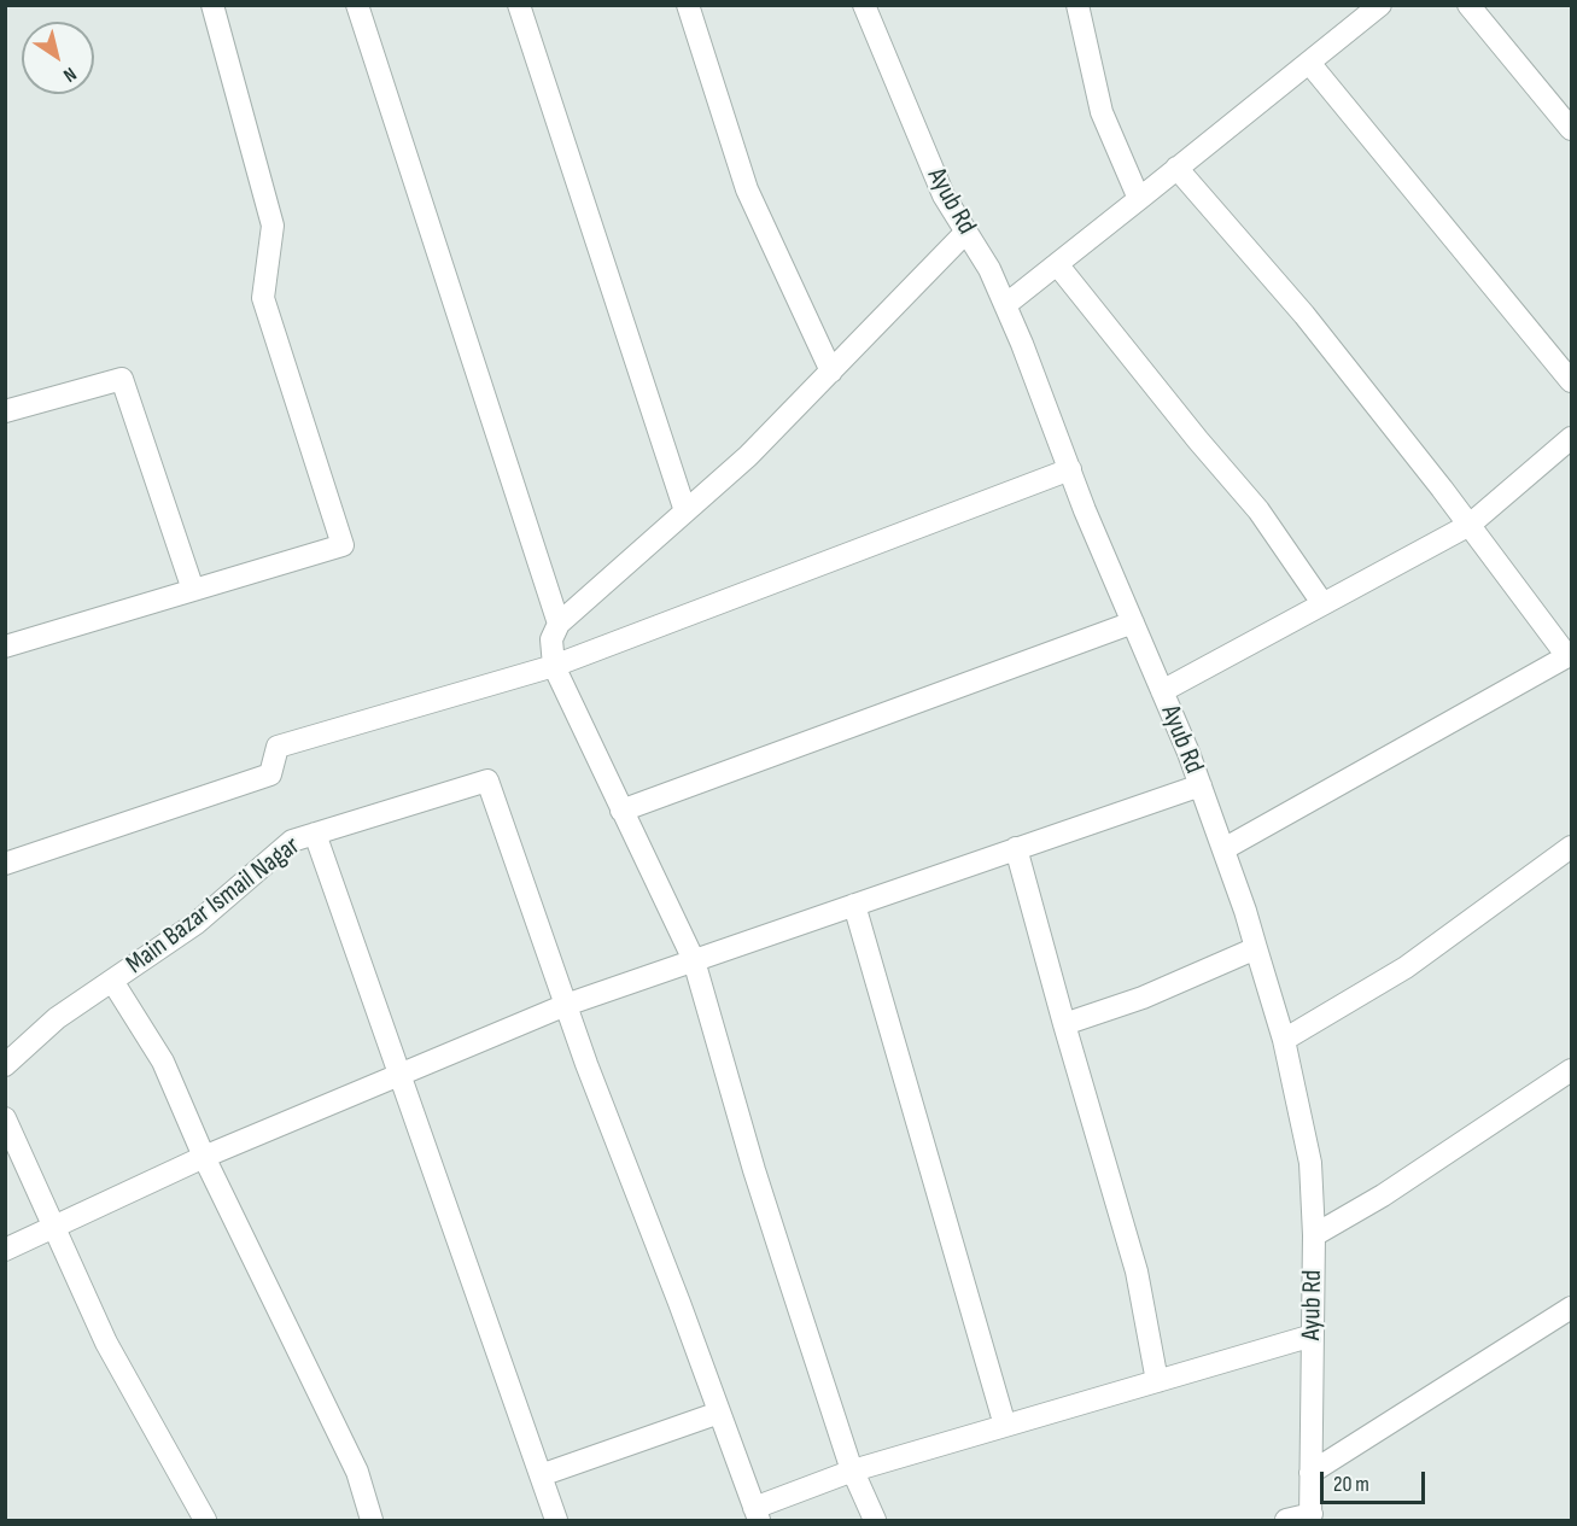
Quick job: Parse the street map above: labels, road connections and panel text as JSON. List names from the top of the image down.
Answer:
{
  "streets": {
    "street": ["Ayub Rd", "Main Bazar Ismail Nagar"]
  },
  "scale_bar": "20 m",
  "north": "bottom right"
}
